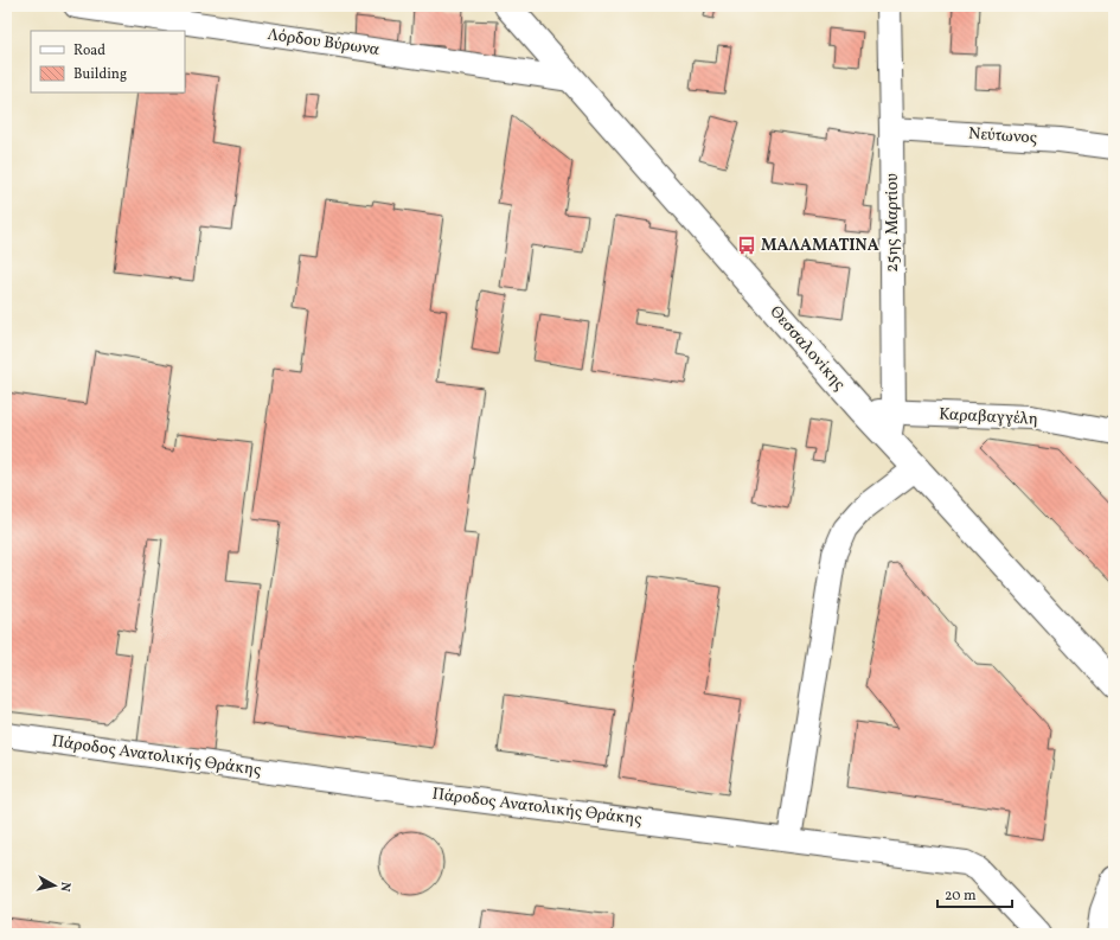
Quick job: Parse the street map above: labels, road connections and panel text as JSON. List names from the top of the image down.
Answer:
{
  "streets": {
    "main road": ["Θεσσαλονίκης"],
    "street": [
      "Λόρδου Βύρωνα",
      "Νεύτωνος",
      "25ης Μαρτίου",
      "Καραβαγγέλη",
      "Πάροδος Ανατολικής Θράκης"
    ]
  },
  "crossings": [
    ["Λόρδου Βύρωνα", "Θεσσαλονίκης"],
    ["Νεύτωνος", "25ης Μαρτίου"],
    ["25ης Μαρτίου", "Θεσσαλονίκης"],
    ["25ης Μαρτίου", "Καραβαγγέλη"],
    ["Θεσσαλονίκης", "Καραβαγγέλη"]
  ],
  "places": {
    "bus stop": ["ΜΑΛΑΜΑΤΙΝΑ"]
  },
  "legend": ["Road", "Building"],
  "scale_bar": "20 m",
  "north": "right"
}
